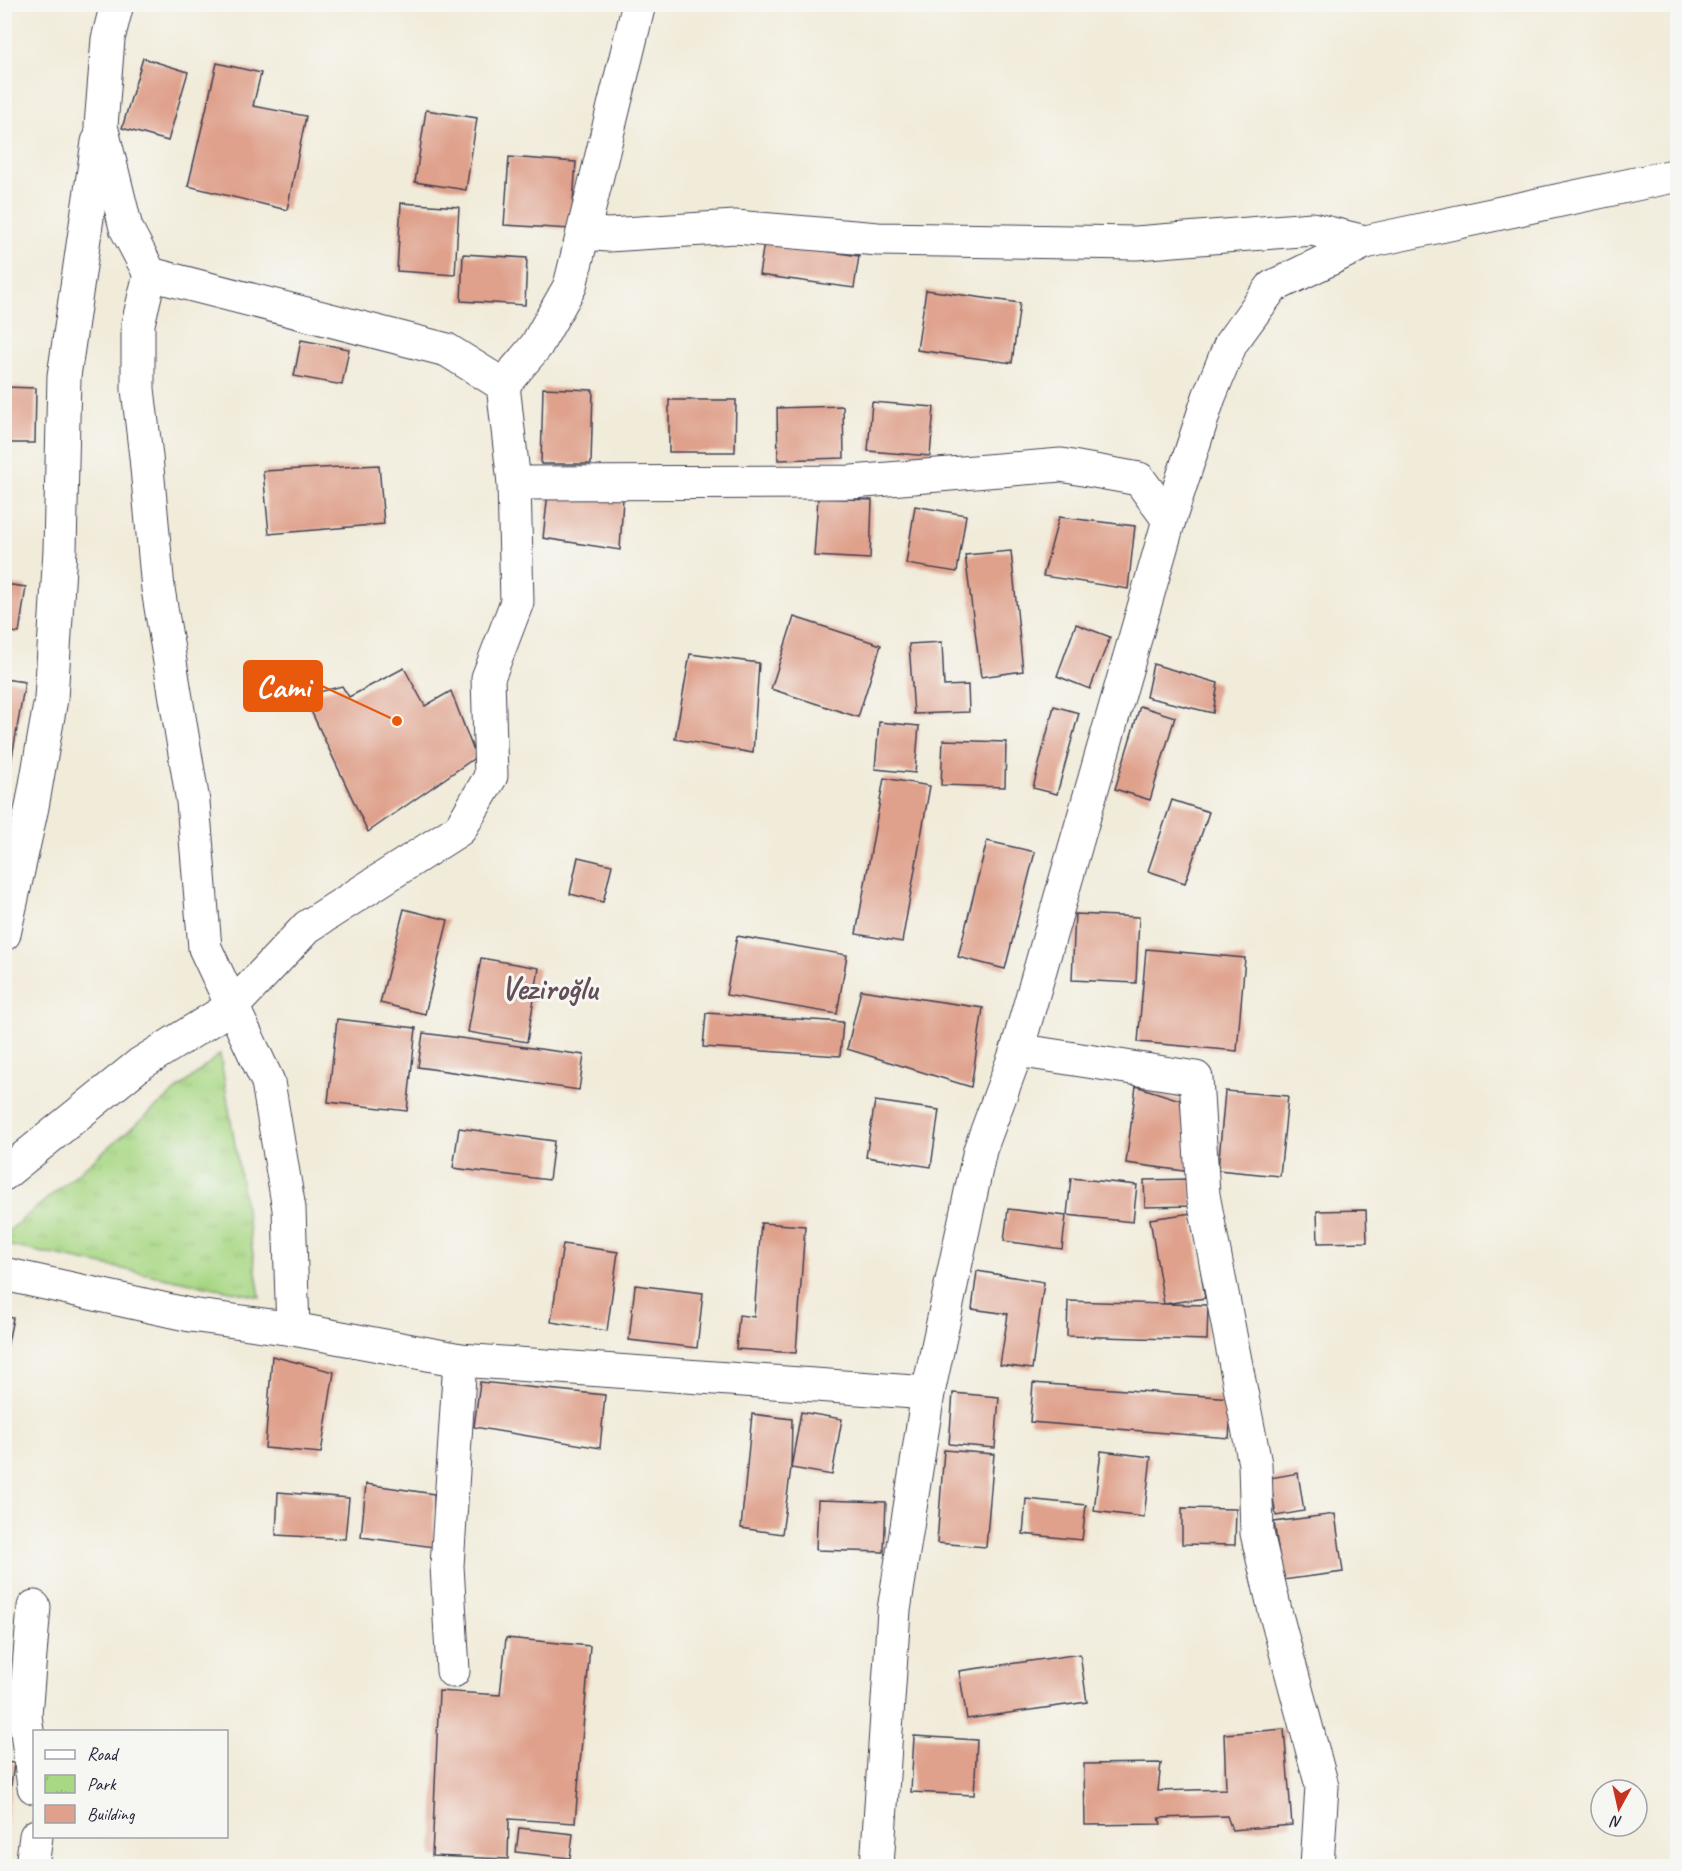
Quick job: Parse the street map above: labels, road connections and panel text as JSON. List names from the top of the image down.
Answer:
{
  "districts": ["Veziroğlu"],
  "places": ["Cami"],
  "legend": ["Road", "Park", "Building"],
  "north": "bottom"
}
